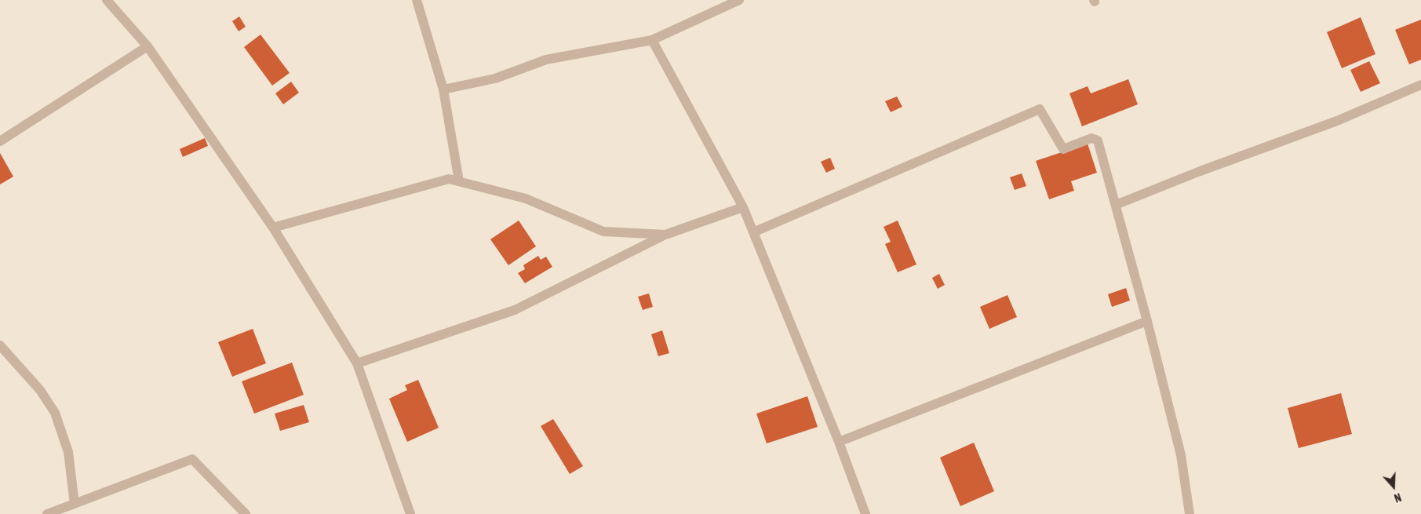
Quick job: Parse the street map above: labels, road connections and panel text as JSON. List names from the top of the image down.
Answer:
{
  "north": "bottom"
}
